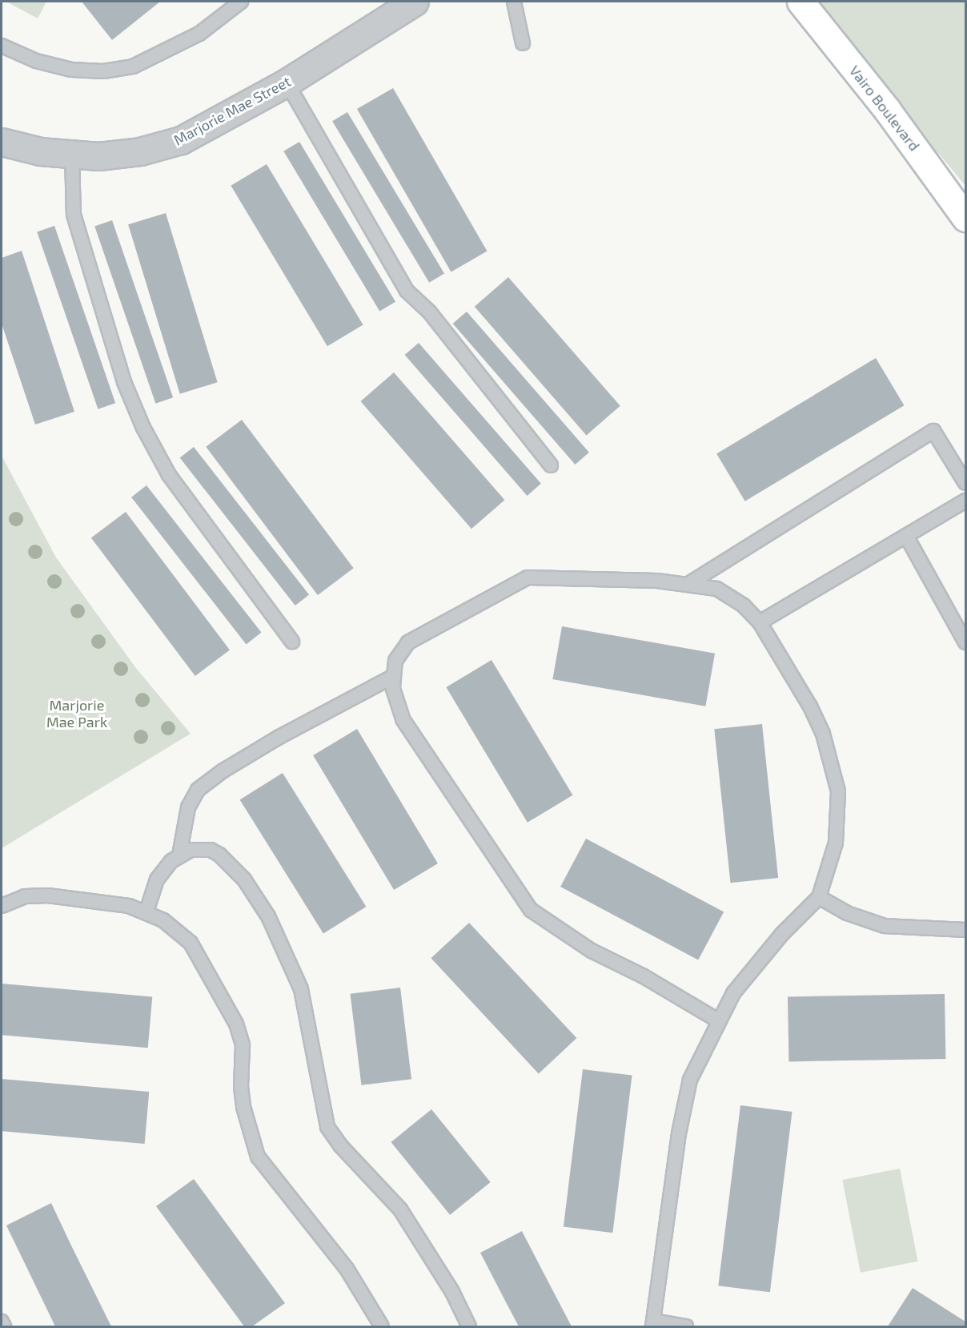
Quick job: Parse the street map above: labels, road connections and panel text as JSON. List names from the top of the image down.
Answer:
{
  "streets": {
    "street": ["Vairo Boulevard", "Marjorie Mae Street"]
  },
  "parks": ["Marjorie Mae Park"]
}
